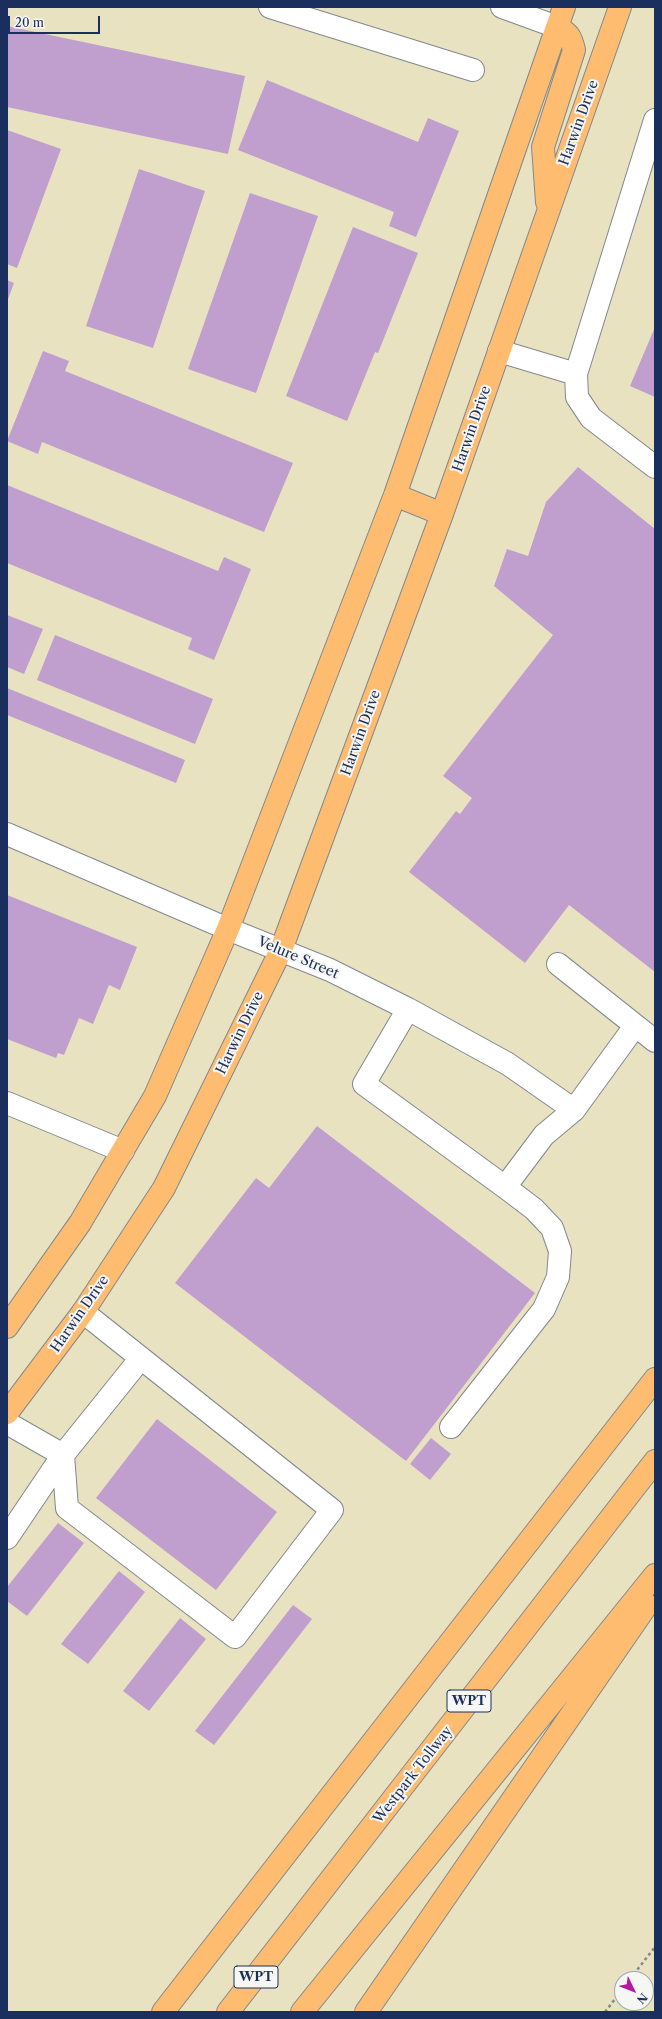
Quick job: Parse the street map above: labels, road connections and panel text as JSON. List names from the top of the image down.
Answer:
{
  "streets": {
    "main road": ["Harwin Drive", "WPT", "Westpark Tollway"],
    "street": ["Velure Street"]
  },
  "crossings": [
    ["Harwin Drive", "Velure Street"]
  ],
  "scale_bar": "20 m",
  "north": "bottom right"
}
